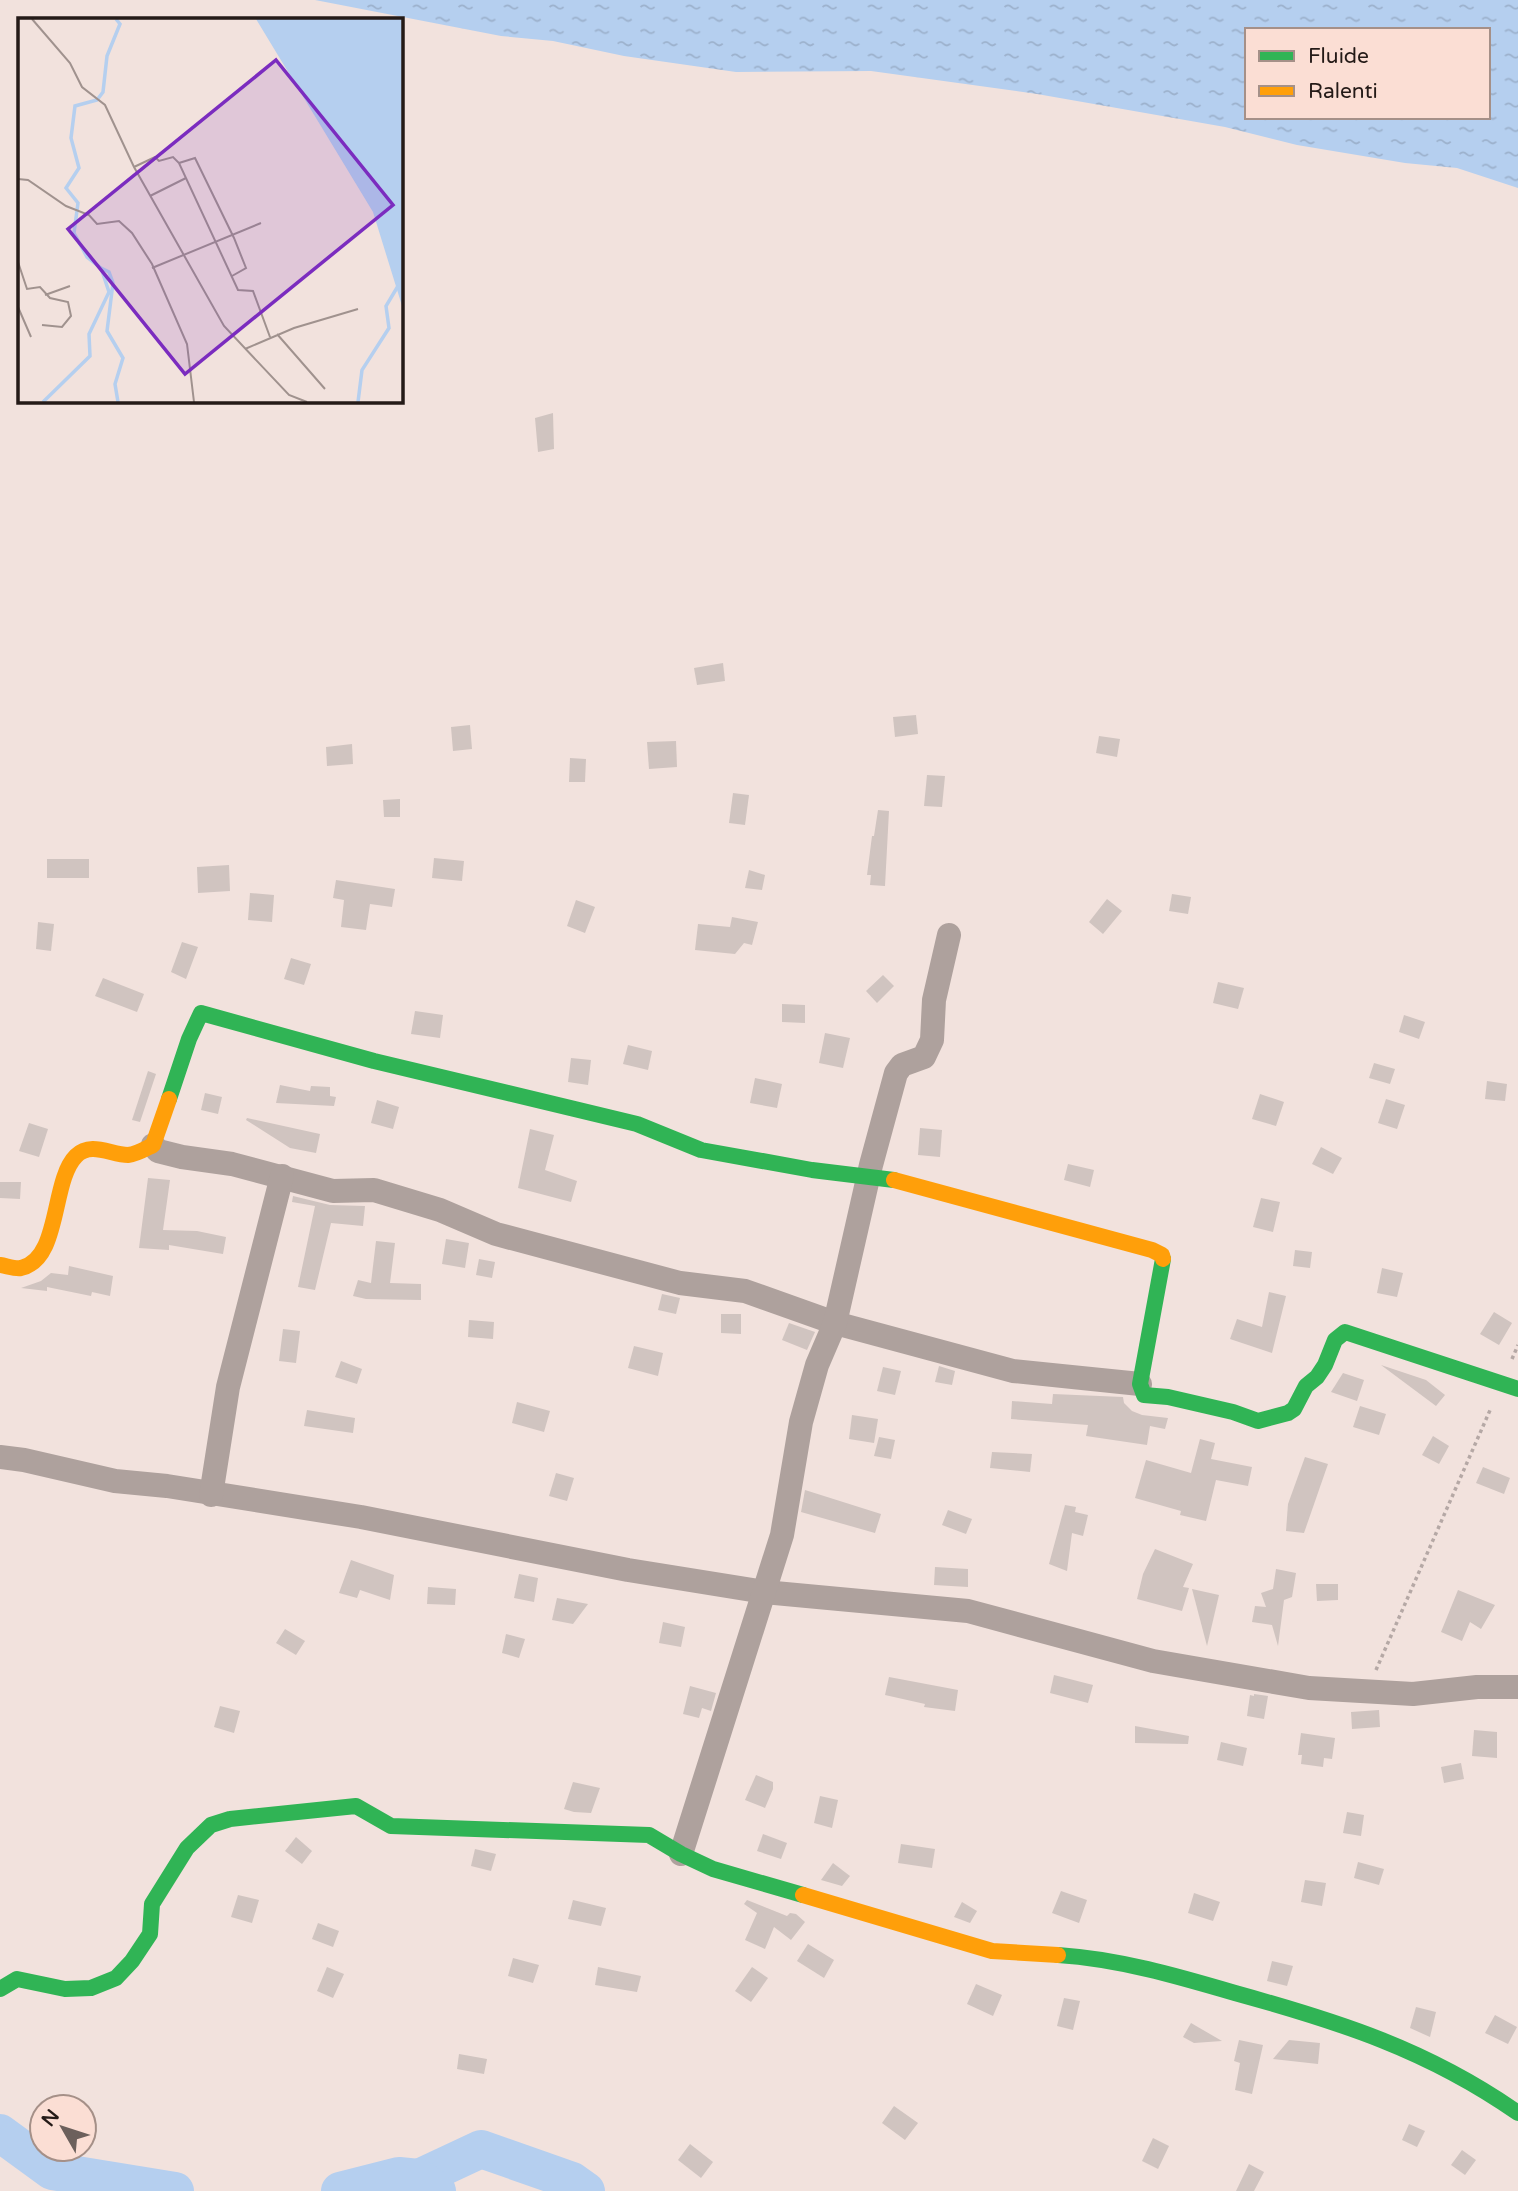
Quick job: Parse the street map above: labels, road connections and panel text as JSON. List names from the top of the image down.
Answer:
{
  "legend": ["Fluide", "Ralenti"],
  "north": "top left"
}
